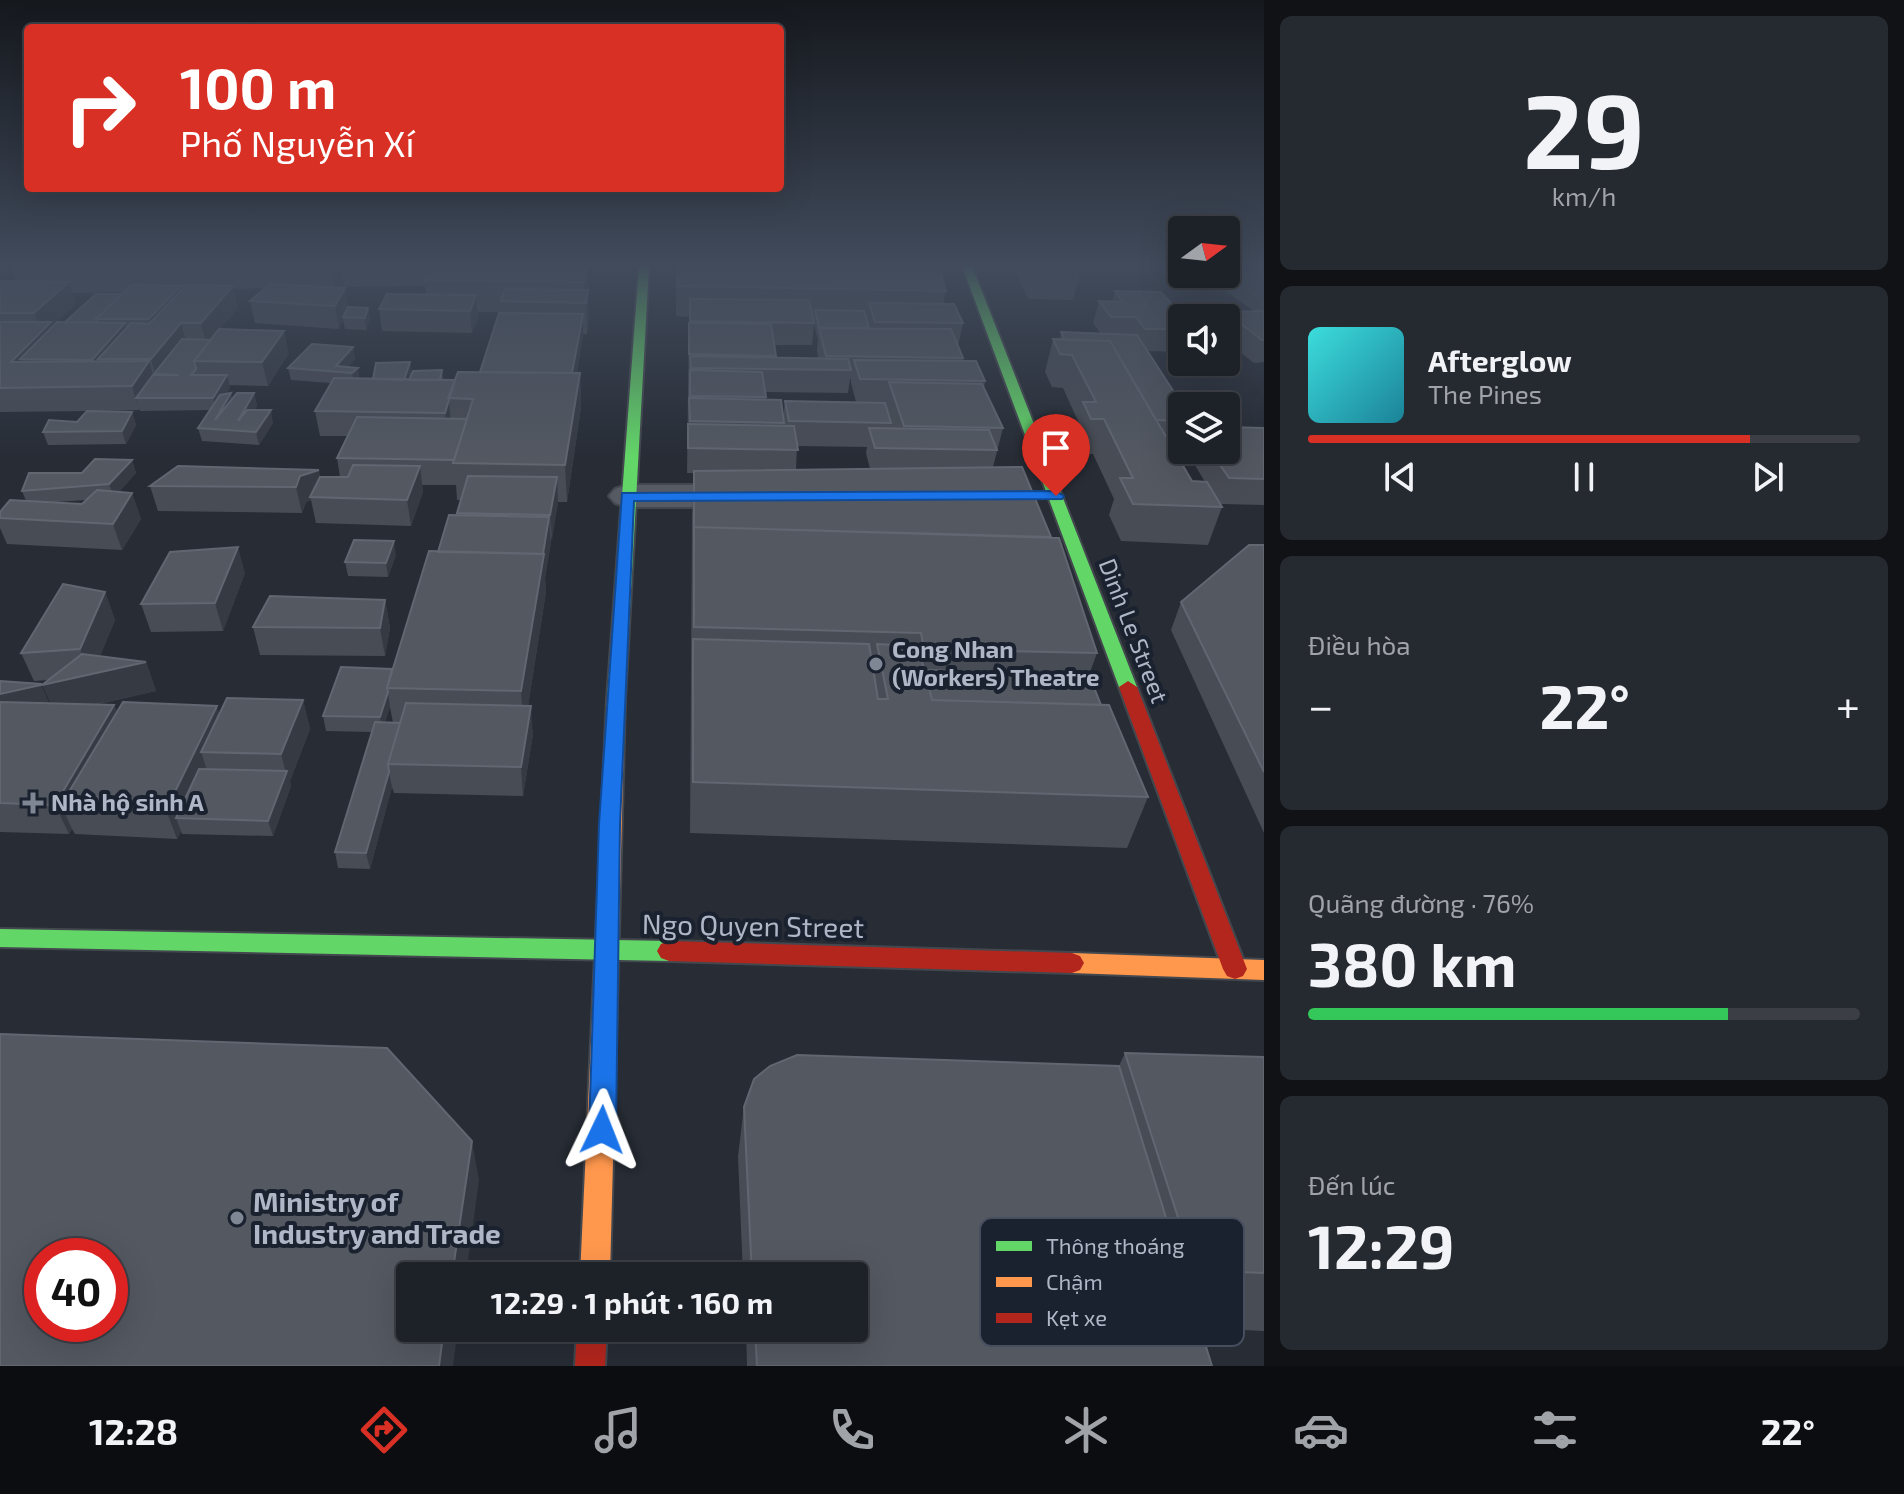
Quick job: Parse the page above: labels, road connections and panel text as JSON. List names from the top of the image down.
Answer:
{
  "streets": {
    "street": ["Dinh Le Street", "Ngo Quyen Street"]
  },
  "crossings": [
    ["Dinh Le Street", "Ngo Quyen Street"]
  ],
  "places": {
    "other": ["Cong Nhan (Workers) Theatre", "Ministry of Industry and Trade"],
    "health": ["Nhà hộ sinh A"]
  },
  "legend": ["Thông thoáng", "Chậm", "Kẹt xe"],
  "north": "right",
  "page": {
    "tile": [
      ["29", "km/h"],
      "Điều hòa",
      ["Quãng đường · 76%", "380 km"],
      ["Đến lúc", "12:29"]
    ],
    "turn": ["100 m", "Phố Nguyễn Xí"],
    "song": ["Afterglow", "The Pines"],
    "heat": ["−", "22°", "+"],
    "limit": "40",
    "trip": "12:29 · 1 phút · 160 m",
    "tabs": ["12:28", "22°"]
  }
}
